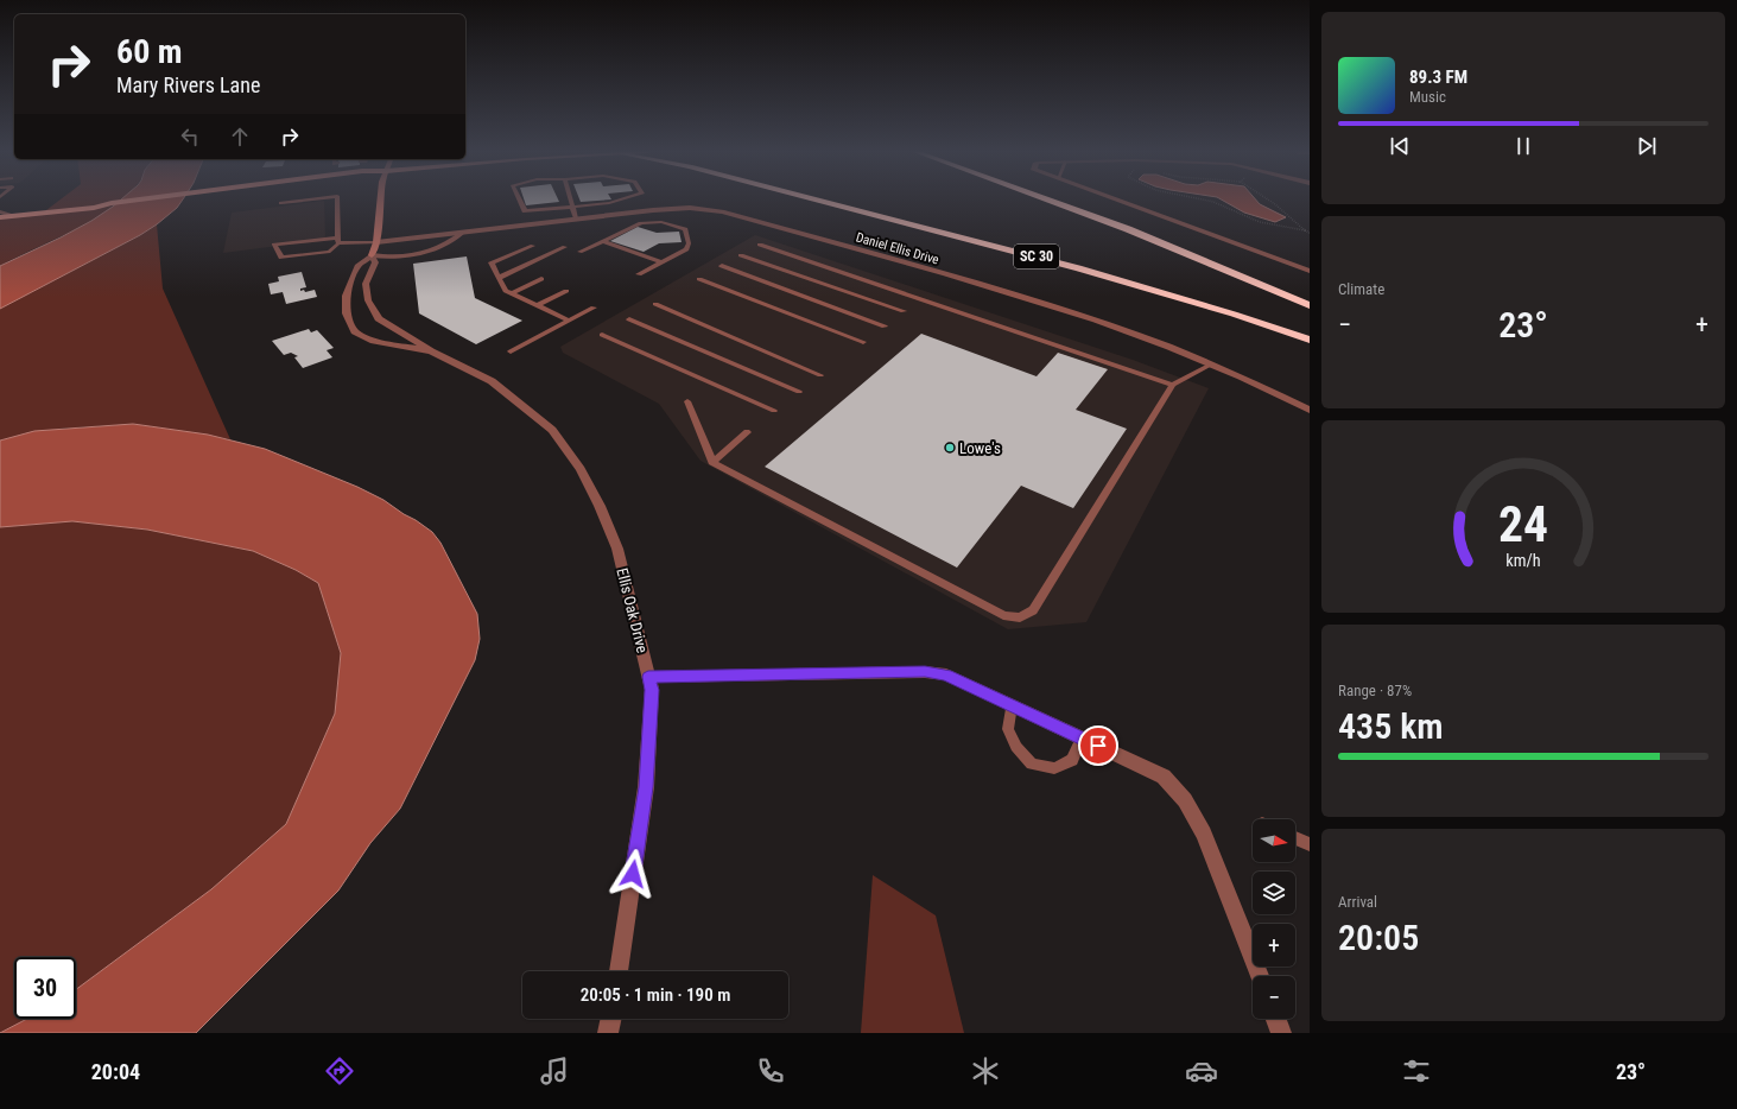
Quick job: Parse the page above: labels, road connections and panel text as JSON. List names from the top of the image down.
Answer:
{
  "streets": {
    "highway": ["SC 30"],
    "street": ["Daniel Ellis Drive", "Ellis Oak Drive"]
  },
  "crossings": [
    ["Daniel Ellis Drive", "Ellis Oak Drive"]
  ],
  "places": ["Lowe's"],
  "north": "right",
  "page": {
    "turn": ["60 m", "Mary Rivers Lane"],
    "song": ["89.3 FM", "Music"],
    "tile": [
      "Climate",
      ["Range · 87%", "435 km"],
      ["Arrival", "20:05"]
    ],
    "heat": ["−", "23°", "+"],
    "map_buttons": ["+", "−"],
    "limit": "30",
    "trip": "20:05 · 1 min · 190 m",
    "tabs": ["20:04", "23°"],
    "gauge": ["24", "km/h"]
  }
}
